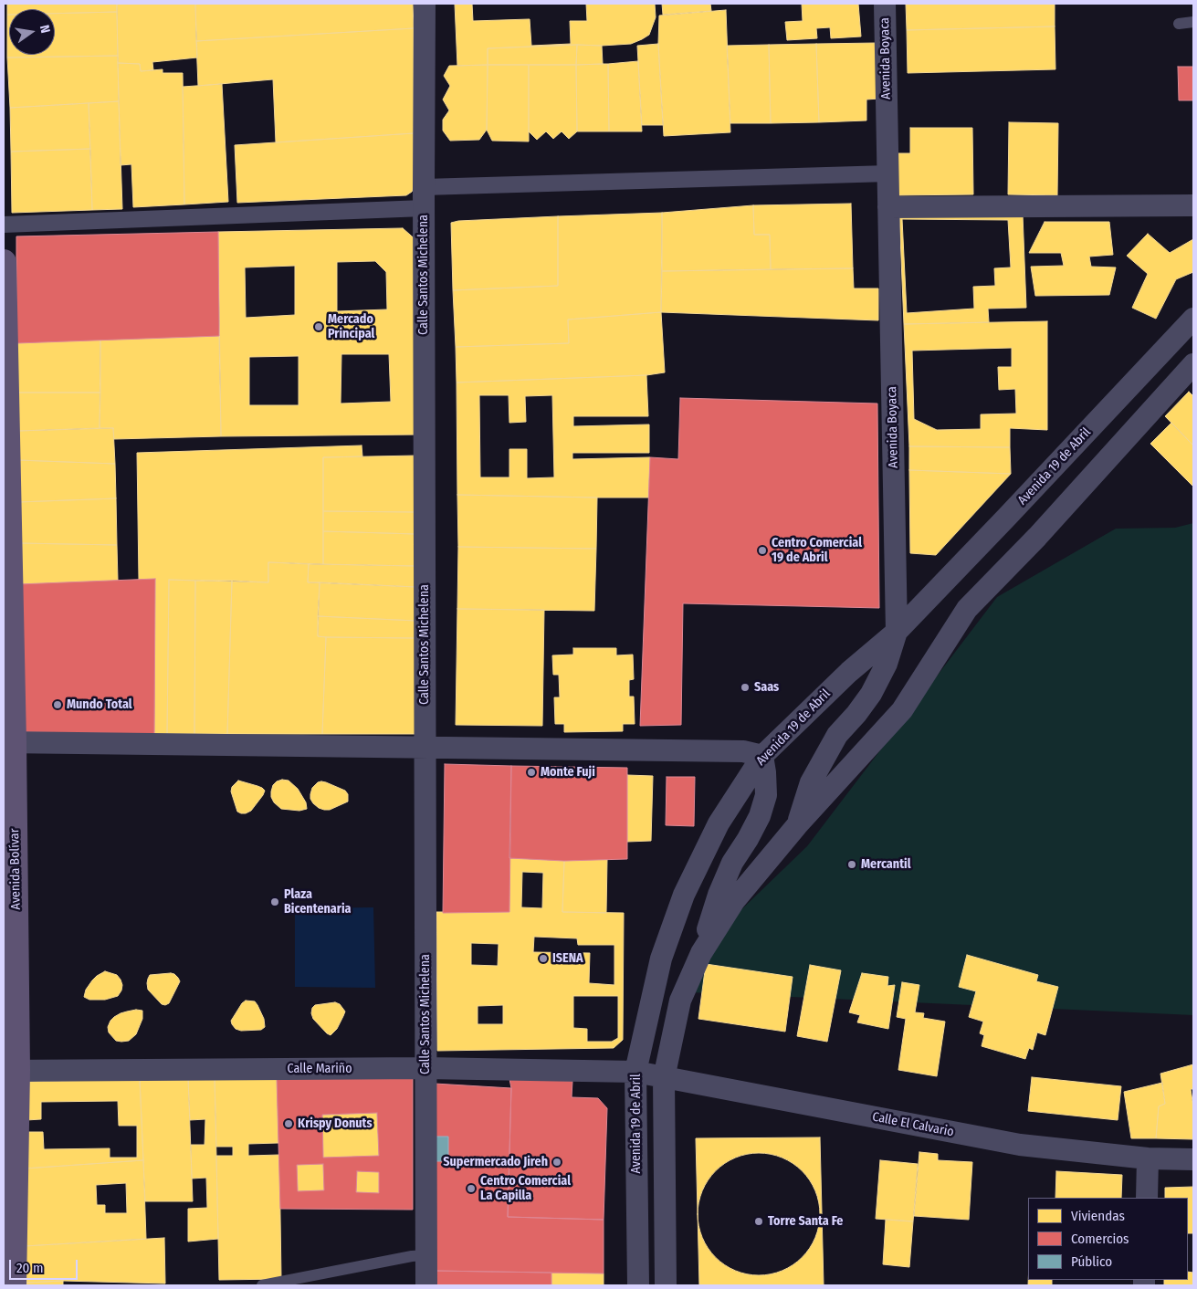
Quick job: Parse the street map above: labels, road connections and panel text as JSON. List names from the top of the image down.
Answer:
{
  "streets": {
    "main road": ["Avenida Bolívar"],
    "street": [
      "Avenida Boyaca",
      "Calle Santos Michelena",
      "Avenida 19 de Abril",
      "Calle Mariño",
      "Calle El Calvario"
    ]
  },
  "crossings": [
    ["Avenida Boyaca", "Avenida 19 de Abril"],
    ["Calle Santos Michelena", "Calle Mariño"],
    ["Avenida 19 de Abril", "Calle Mariño"],
    ["Avenida 19 de Abril", "Calle El Calvario"],
    ["Avenida Bolívar", "Calle Mariño"],
    ["Calle Mariño", "Calle El Calvario"]
  ],
  "places": [
    "Mercado Principal",
    "Centro Comercial 19 de Abril",
    "Saas",
    "Mundo Total",
    "Monte Fuji",
    "Mercantil",
    "Plaza Bicentenaria",
    "ISENA",
    "Krispy Donuts",
    "Supermercado Jireh",
    "Centro Comercial La Capilla",
    "Torre Santa Fe"
  ],
  "legend": ["Viviendas", "Comercios", "Público"],
  "scale_bar": "20 m",
  "north": "right"
}
